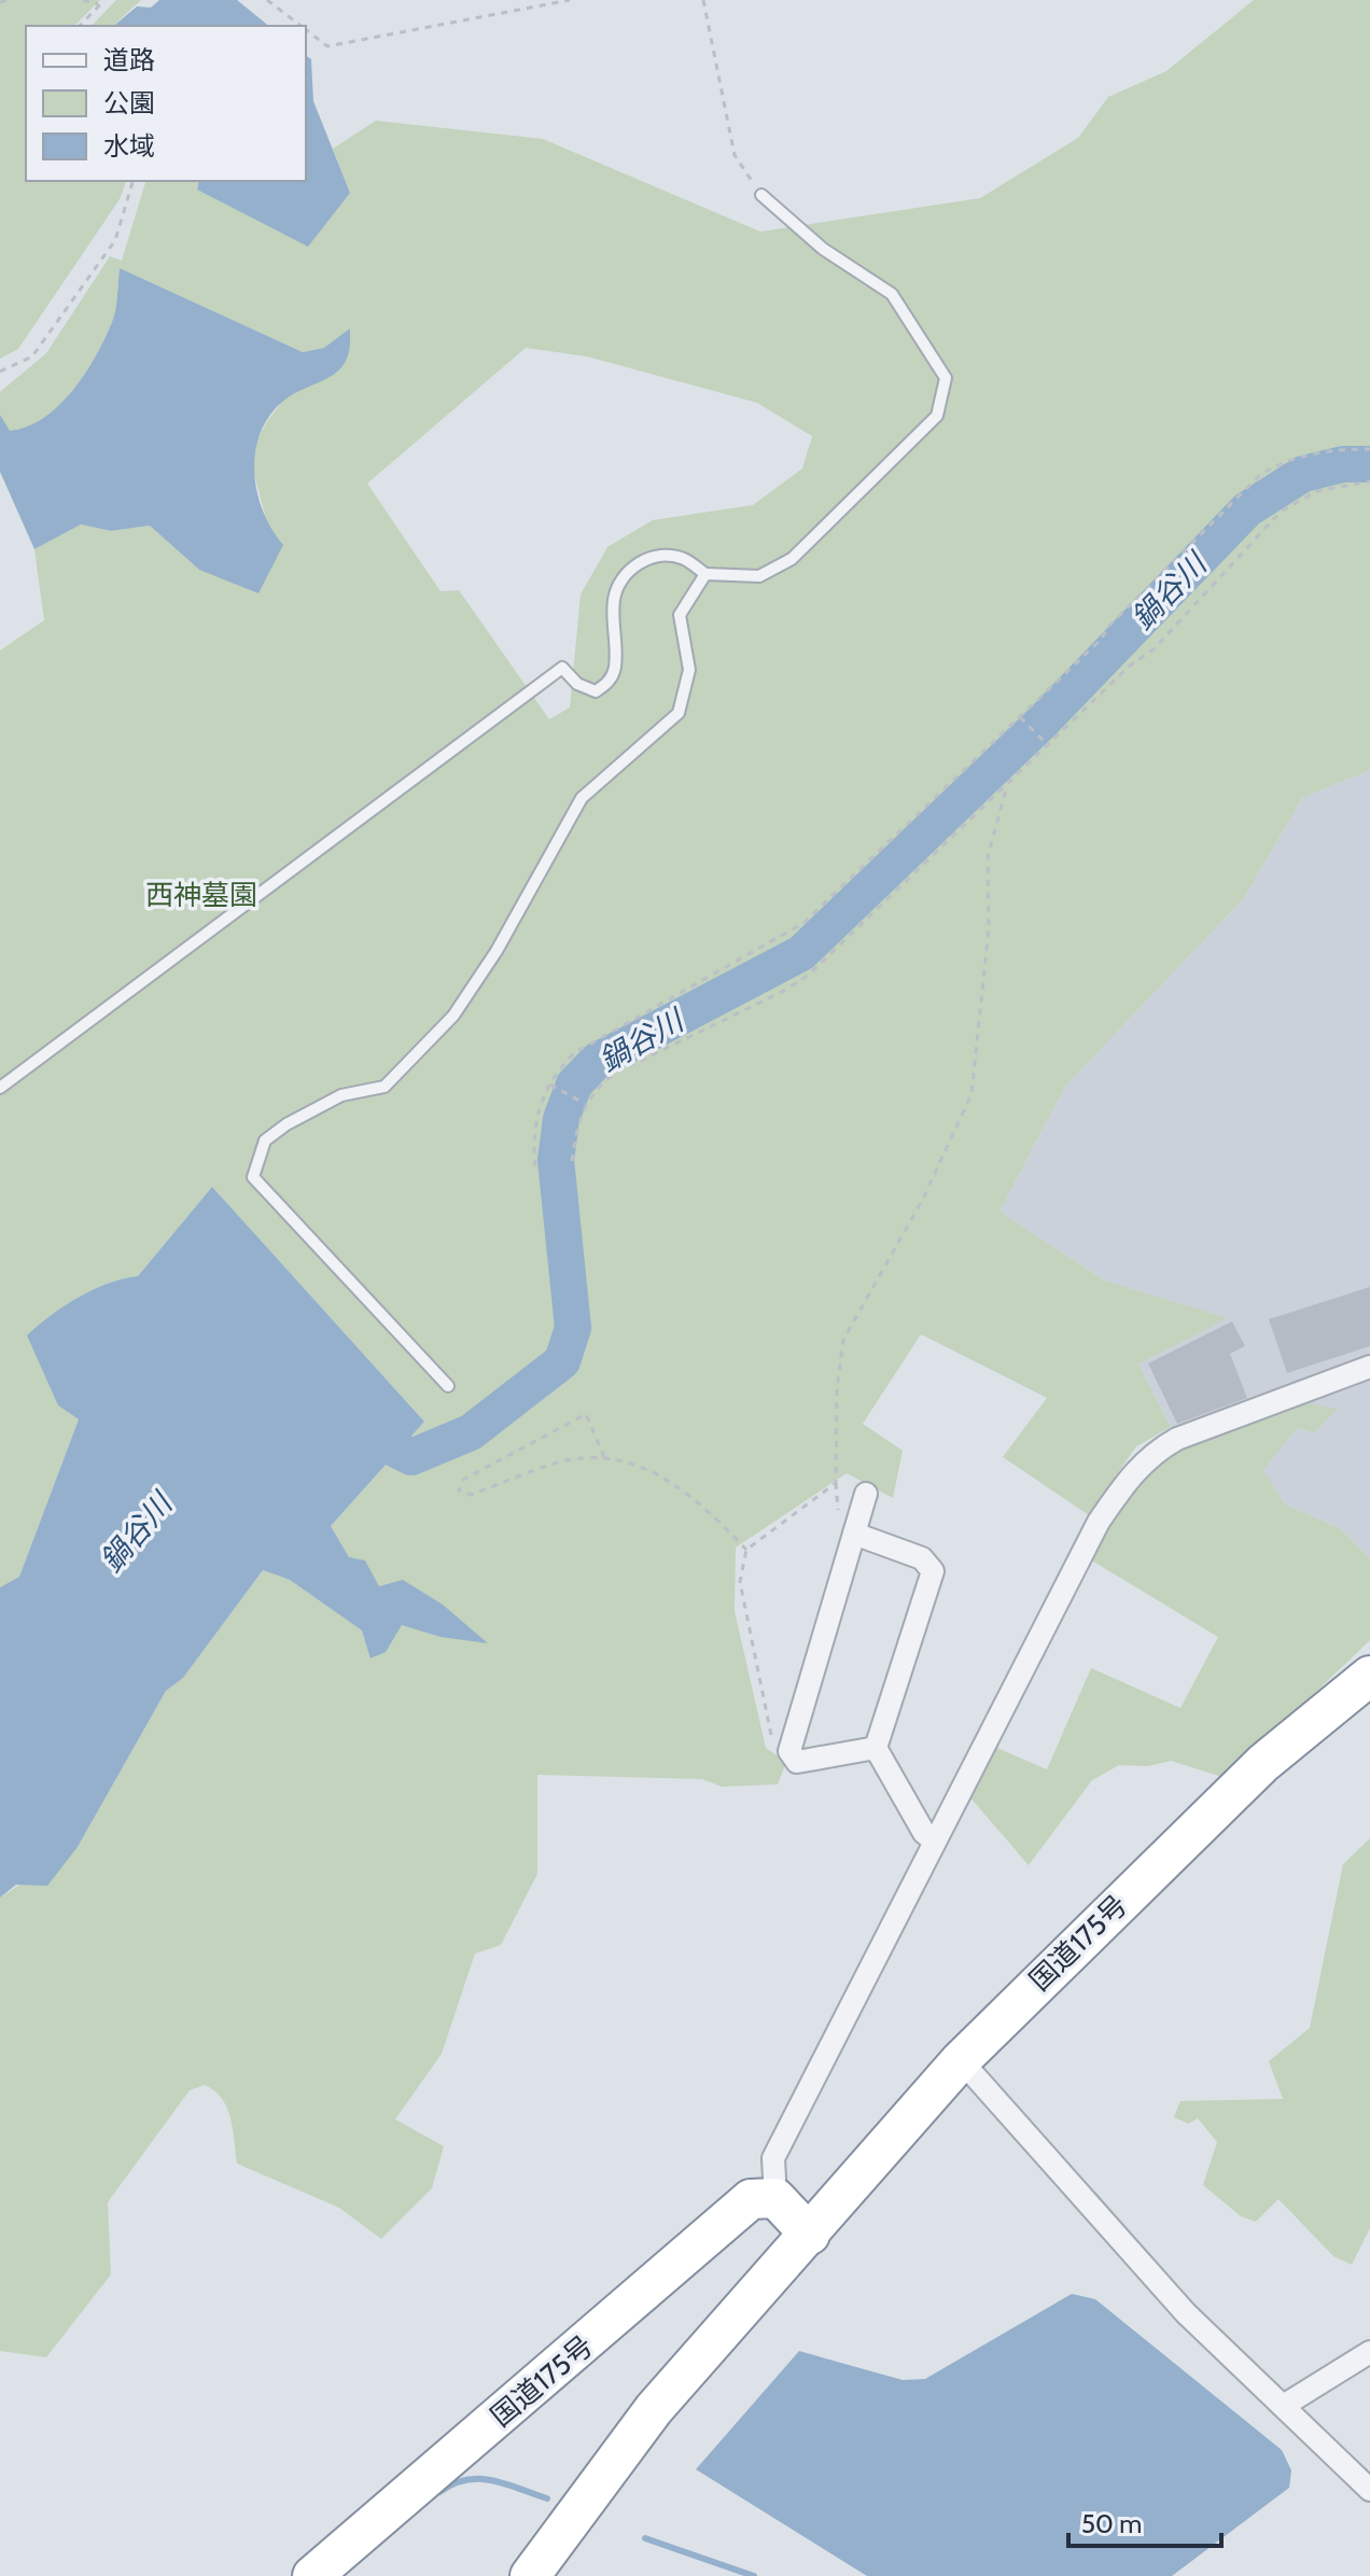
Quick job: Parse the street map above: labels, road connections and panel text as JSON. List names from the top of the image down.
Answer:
{
  "streets": {
    "highway": ["国道175号"]
  },
  "water": ["鍋谷川"],
  "parks": ["西神墓園"],
  "legend": ["道路", "公園", "水域"],
  "scale_bar": "50 m"
}
